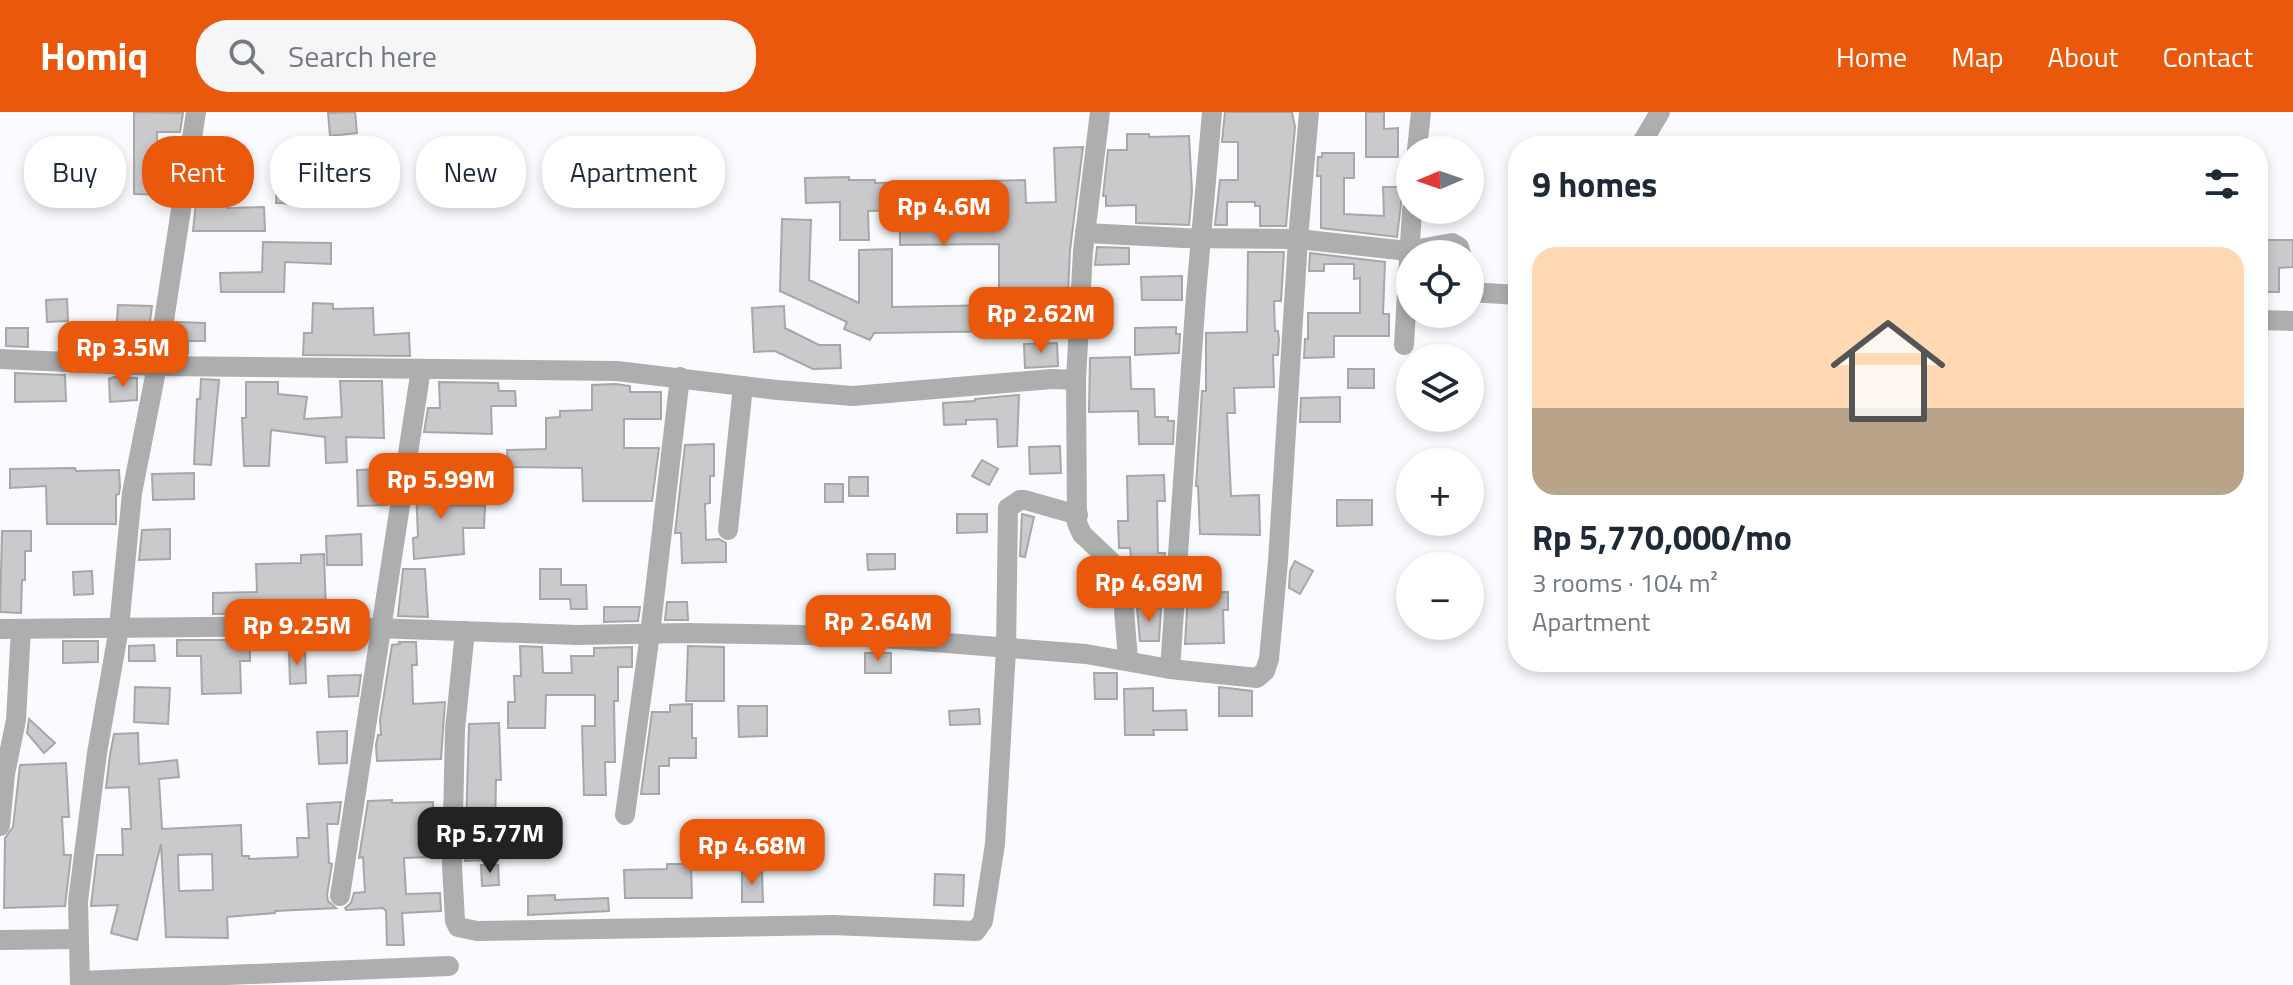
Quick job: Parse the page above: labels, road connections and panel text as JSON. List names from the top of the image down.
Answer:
{
  "north": "left",
  "page": {
    "header": "Homiq",
    "search": "Search here",
    "nav": [
      "Home",
      "Map",
      "About",
      "Contact"
    ],
    "map_buttons": ["+", "−"],
    "chip": [
      "Buy",
      "Rent",
      "Filters",
      "New",
      "Apartment"
    ],
    "heading": "9 homes",
    "price": [
      "Rp 4.6M",
      "Rp 2.62M",
      "Rp 3.5M",
      "Rp 5.99M",
      "Rp 4.69M",
      "Rp 2.64M",
      "Rp 9.25M",
      "Rp 5.77M",
      "Rp 4.68M"
    ],
    "list": [
      {
        "name": "Rp 5,770,000/mo",
        "note": "3 rooms · 104 m² · Apartment"
      }
    ]
  }
}
